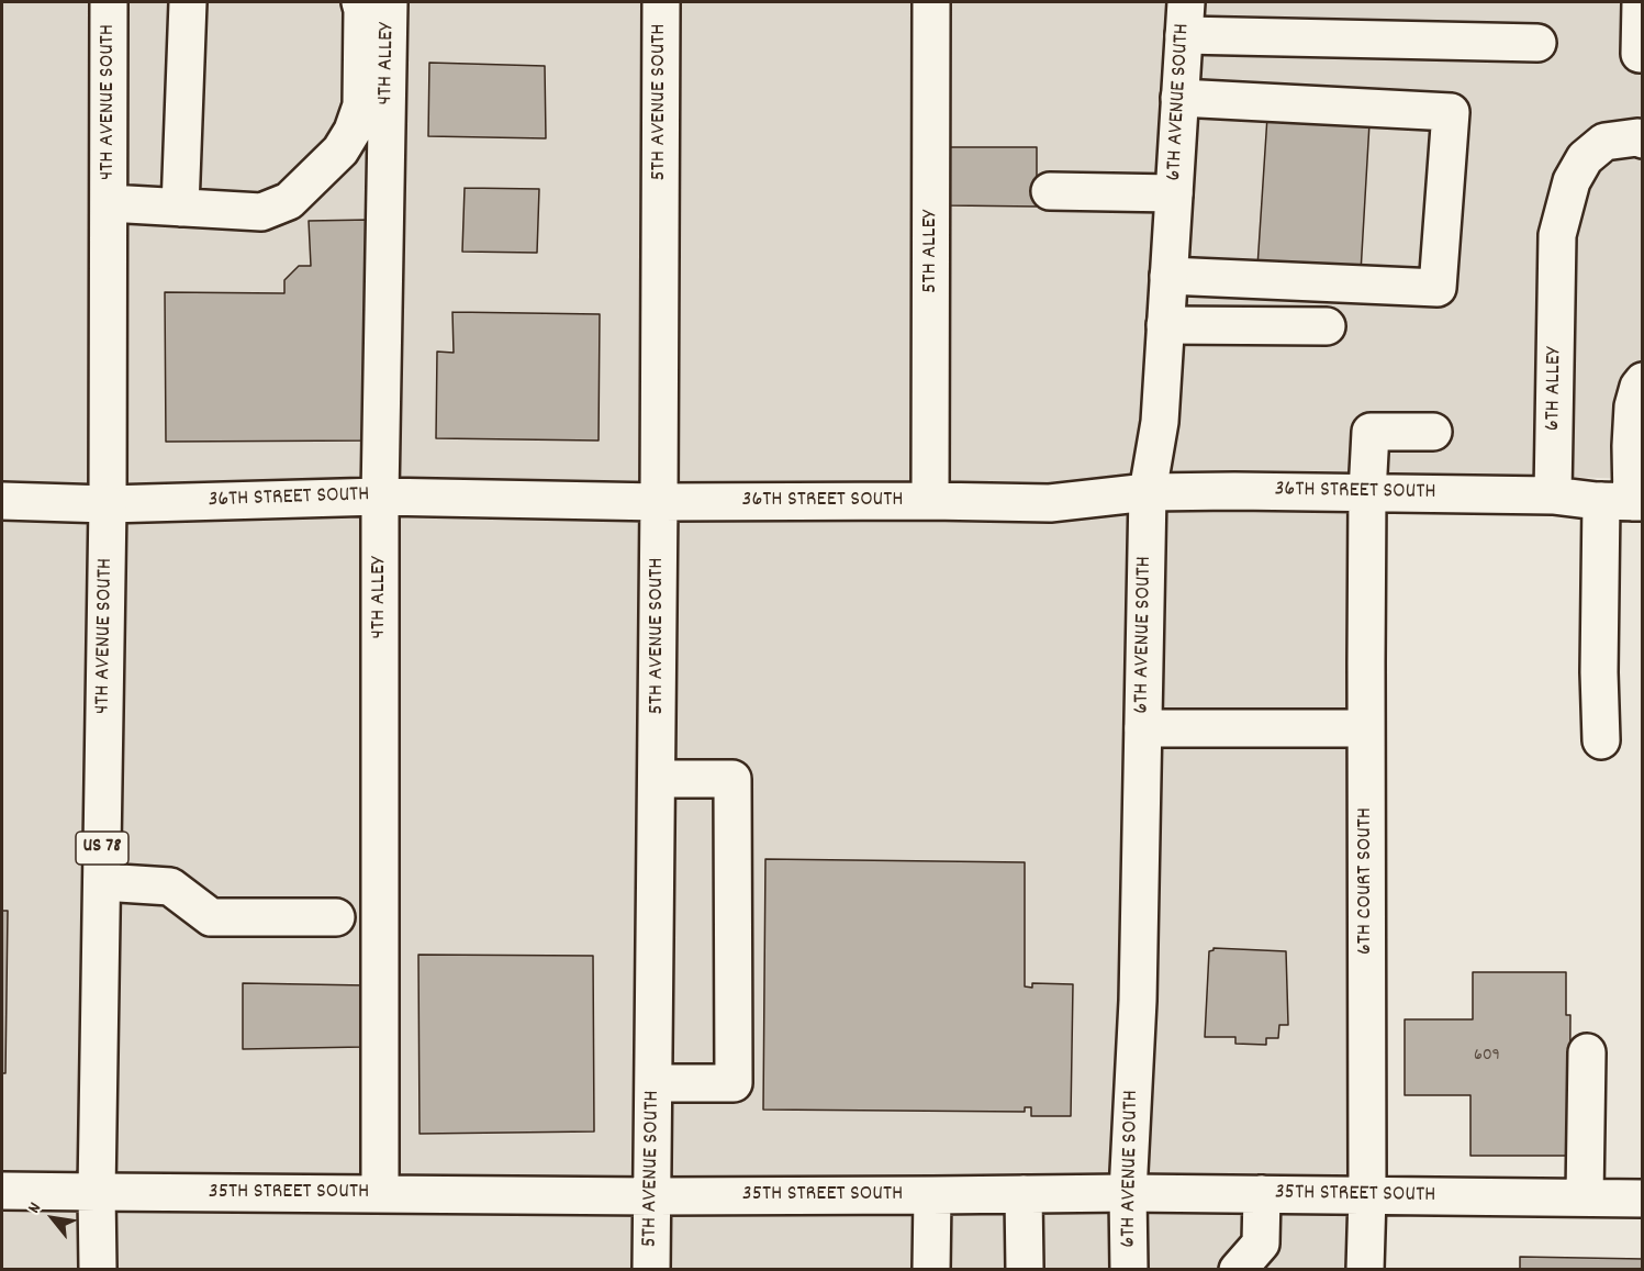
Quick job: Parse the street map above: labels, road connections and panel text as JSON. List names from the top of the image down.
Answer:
{
  "streets": {
    "street": [
      "4TH ALLEY",
      "4TH AVENUE SOUTH",
      "5TH AVENUE SOUTH",
      "6TH AVENUE SOUTH",
      "5TH ALLEY",
      "6TH ALLEY",
      "36TH STREET SOUTH",
      "US 78",
      "6TH COURT SOUTH",
      "35TH STREET SOUTH"
    ]
  },
  "crossings": [
    ["4TH ALLEY", "36TH STREET SOUTH"],
    ["4TH ALLEY", "35TH STREET SOUTH"],
    ["4TH AVENUE SOUTH", "36TH STREET SOUTH"],
    ["4TH AVENUE SOUTH", "35TH STREET SOUTH"],
    ["5TH AVENUE SOUTH", "36TH STREET SOUTH"],
    ["5TH AVENUE SOUTH", "35TH STREET SOUTH"],
    ["6TH AVENUE SOUTH", "36TH STREET SOUTH"],
    ["6TH AVENUE SOUTH", "35TH STREET SOUTH"],
    ["5TH ALLEY", "36TH STREET SOUTH"],
    ["6TH ALLEY", "36TH STREET SOUTH"],
    ["36TH STREET SOUTH", "6TH COURT SOUTH"],
    ["6TH COURT SOUTH", "35TH STREET SOUTH"]
  ],
  "house_numbers": ["609"],
  "north": "top left"
}
